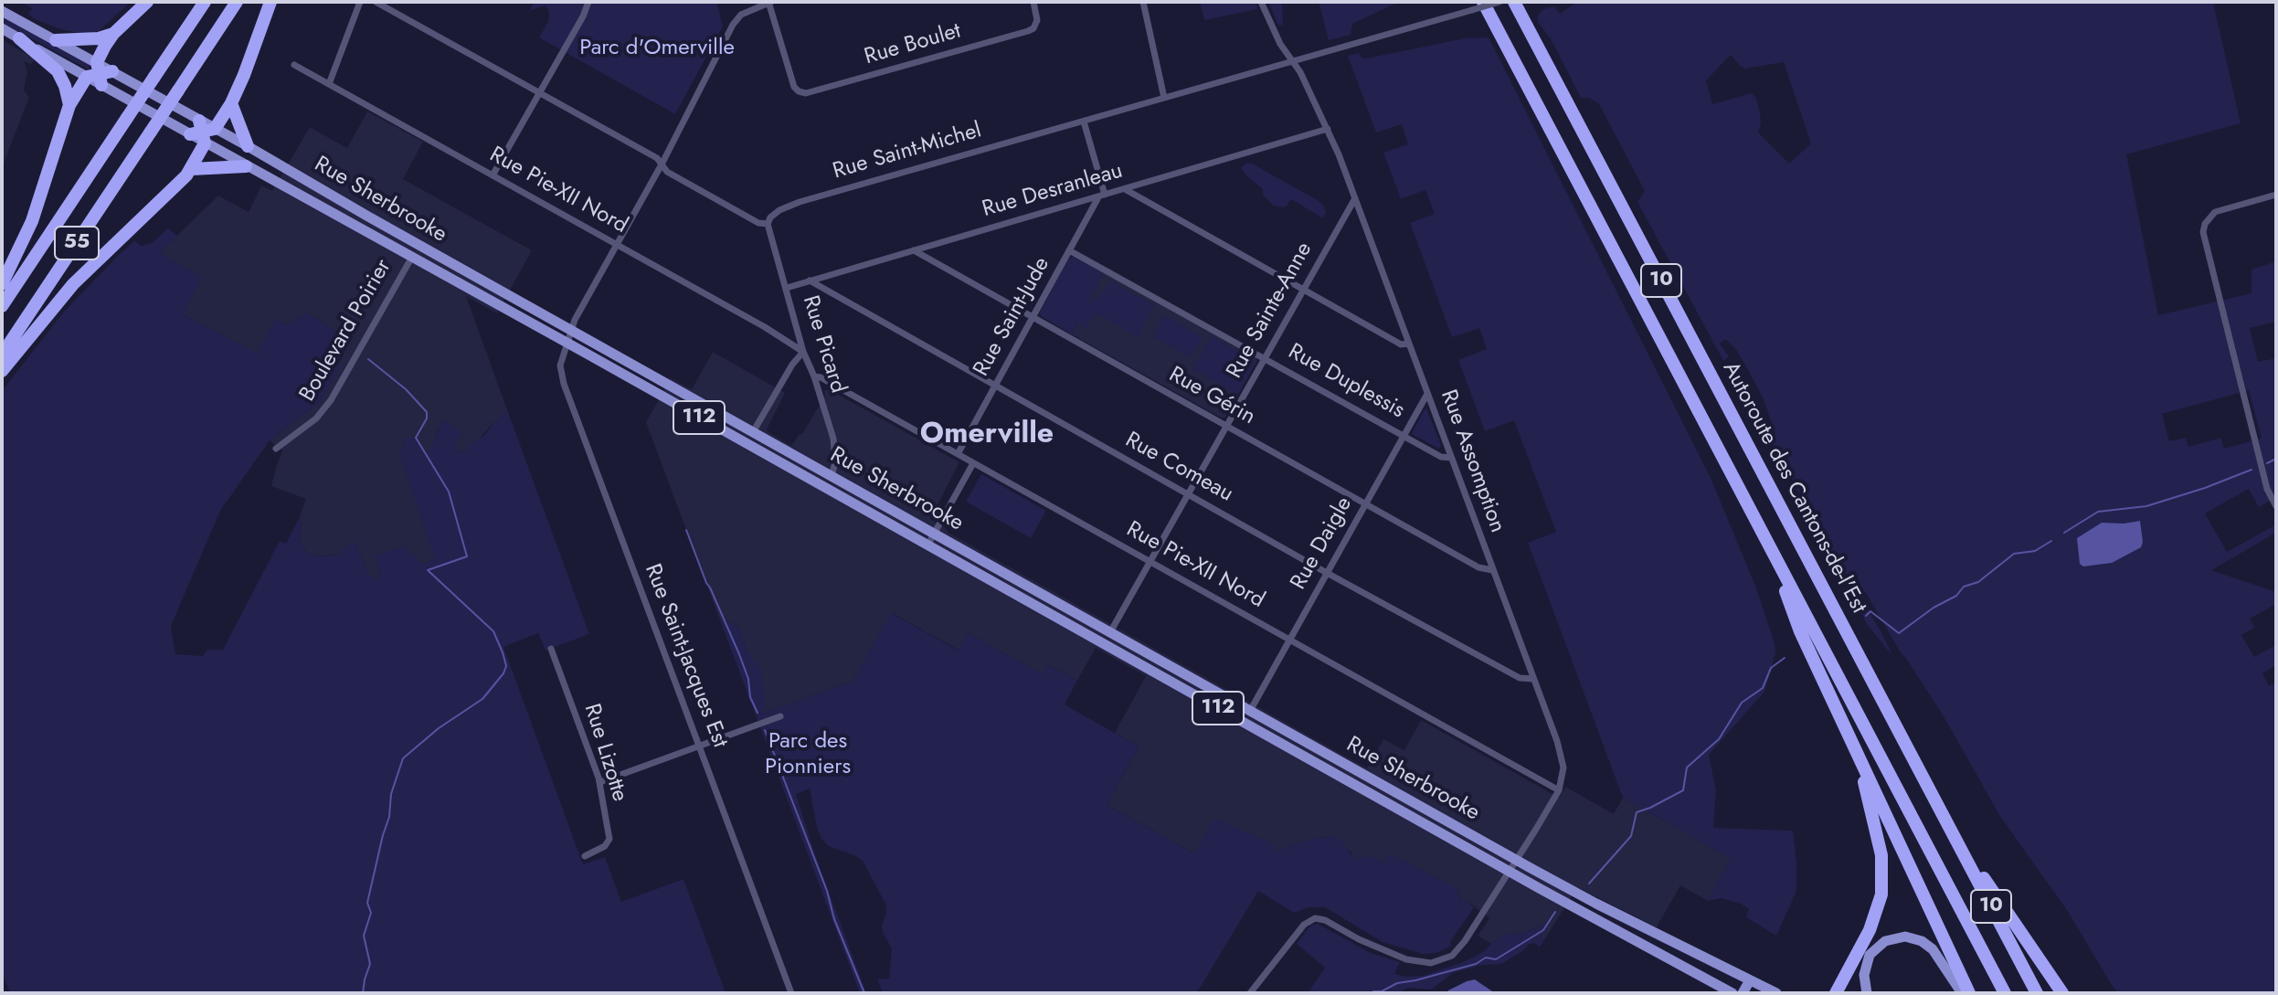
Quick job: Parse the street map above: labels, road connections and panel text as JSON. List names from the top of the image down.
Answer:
{
  "streets": {
    "highway": ["55", "10", "Autoroute des Cantons-de-l'Est"],
    "main road": ["Rue Sherbrooke", "112"],
    "street": [
      "Rue Boulet",
      "Rue Saint-Michel",
      "Rue Pie-XII Nord",
      "Rue Desranleau",
      "Rue Sainte-Anne",
      "Rue Saint-Jude",
      "Boulevard Poirier",
      "Rue Picard",
      "Rue Duplessis",
      "Rue Gérin",
      "Rue Assomption",
      "Rue Comeau",
      "Rue Daigle",
      "Rue Saint-Jacques Est",
      "Rue Lizotte"
    ]
  },
  "crossings": [
    ["Rue Boulet", "Rue Saint-Jacques Est"],
    ["Rue Saint-Michel", "10"],
    ["Rue Saint-Michel", "Rue Picard"],
    ["Rue Saint-Michel", "Rue Assomption"],
    ["Rue Pie-XII Nord", "Rue Sainte-Anne"],
    ["Rue Pie-XII Nord", "Rue Saint-Jude"],
    ["Rue Pie-XII Nord", "Rue Picard"],
    ["Rue Pie-XII Nord", "Rue Assomption"],
    ["Rue Pie-XII Nord", "Rue Daigle"],
    ["Rue Pie-XII Nord", "Rue Saint-Jacques Est"],
    ["Rue Desranleau", "Rue Saint-Jude"],
    ["Rue Desranleau", "Rue Picard"],
    ["Rue Desranleau", "Rue Gérin"],
    ["Rue Desranleau", "Rue Assomption"],
    ["Rue Desranleau", "Rue Comeau"],
    ["Rue Sherbrooke", "Rue Sainte-Anne"],
    ["Rue Sherbrooke", "Boulevard Poirier"],
    ["Rue Sherbrooke", "Rue Picard"],
    ["Rue Sherbrooke", "Rue Assomption"],
    ["Rue Sherbrooke", "Rue Daigle"],
    ["Rue Sherbrooke", "Rue Saint-Jacques Est"],
    ["Rue Sainte-Anne", "Rue Duplessis"],
    ["Rue Sainte-Anne", "Rue Gérin"],
    ["Rue Sainte-Anne", "Rue Assomption"],
    ["Rue Sainte-Anne", "Rue Comeau"],
    ["Rue Saint-Jude", "Rue Duplessis"],
    ["Rue Saint-Jude", "Rue Gérin"],
    ["Rue Saint-Jude", "Rue Comeau"],
    ["Rue Duplessis", "Rue Assomption"],
    ["Rue Duplessis", "Rue Daigle"],
    ["Rue Gérin", "Rue Assomption"],
    ["Rue Gérin", "Rue Daigle"],
    ["Rue Assomption", "Rue Comeau"],
    ["Rue Assomption", "Rue Daigle"],
    ["Rue Comeau", "Rue Daigle"]
  ],
  "districts": ["Omerville"],
  "parks": ["Parc d'Omerville", "Parc des Pionniers"]
}
